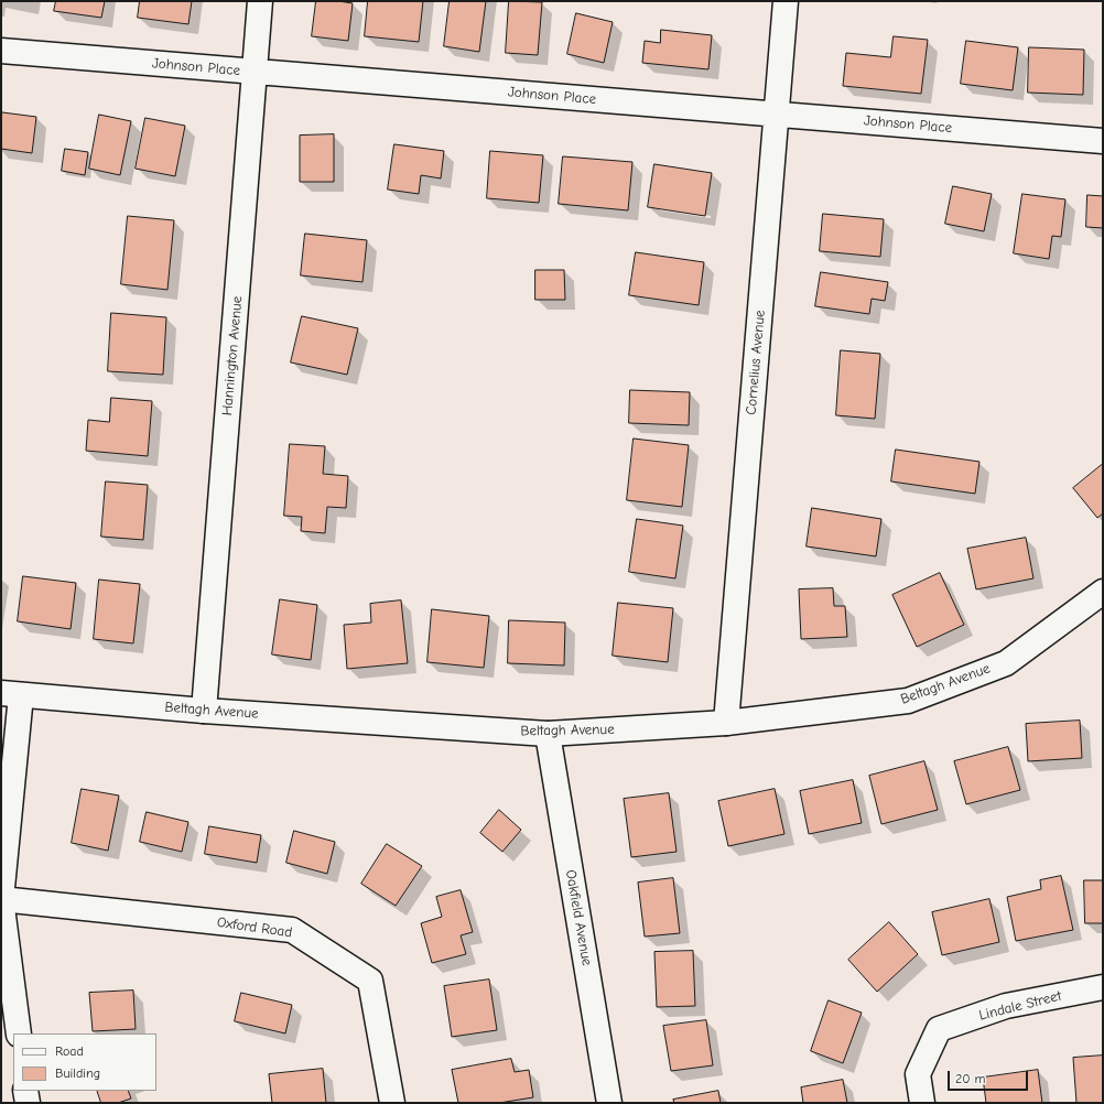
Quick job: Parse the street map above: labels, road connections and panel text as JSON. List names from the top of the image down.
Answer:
{
  "streets": {
    "street": [
      "Johnson Place",
      "Hannington Avenue",
      "Cornelius Avenue",
      "Beltagh Avenue",
      "Oakfield Avenue",
      "Oxford Road",
      "Lindale Street"
    ]
  },
  "crossings": [
    ["Johnson Place", "Hannington Avenue"],
    ["Johnson Place", "Cornelius Avenue"],
    ["Hannington Avenue", "Beltagh Avenue"],
    ["Cornelius Avenue", "Beltagh Avenue"],
    ["Beltagh Avenue", "Oakfield Avenue"]
  ],
  "legend": ["Road", "Building"],
  "scale_bar": "20 m"
}
